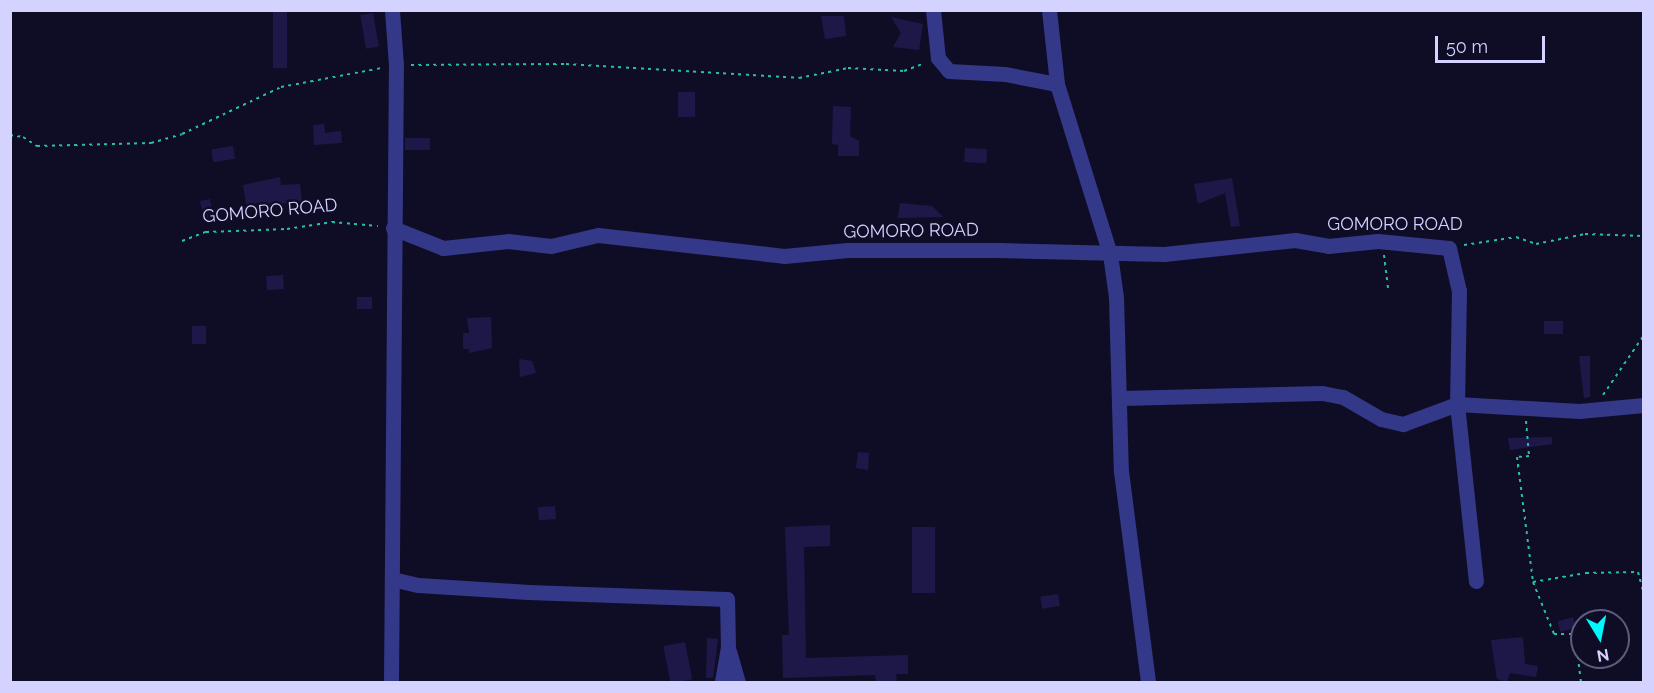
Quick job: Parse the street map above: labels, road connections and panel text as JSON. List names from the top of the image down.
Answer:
{
  "streets": {
    "street": ["GOMORO ROAD"]
  },
  "scale_bar": "50 m",
  "north": "bottom"
}
